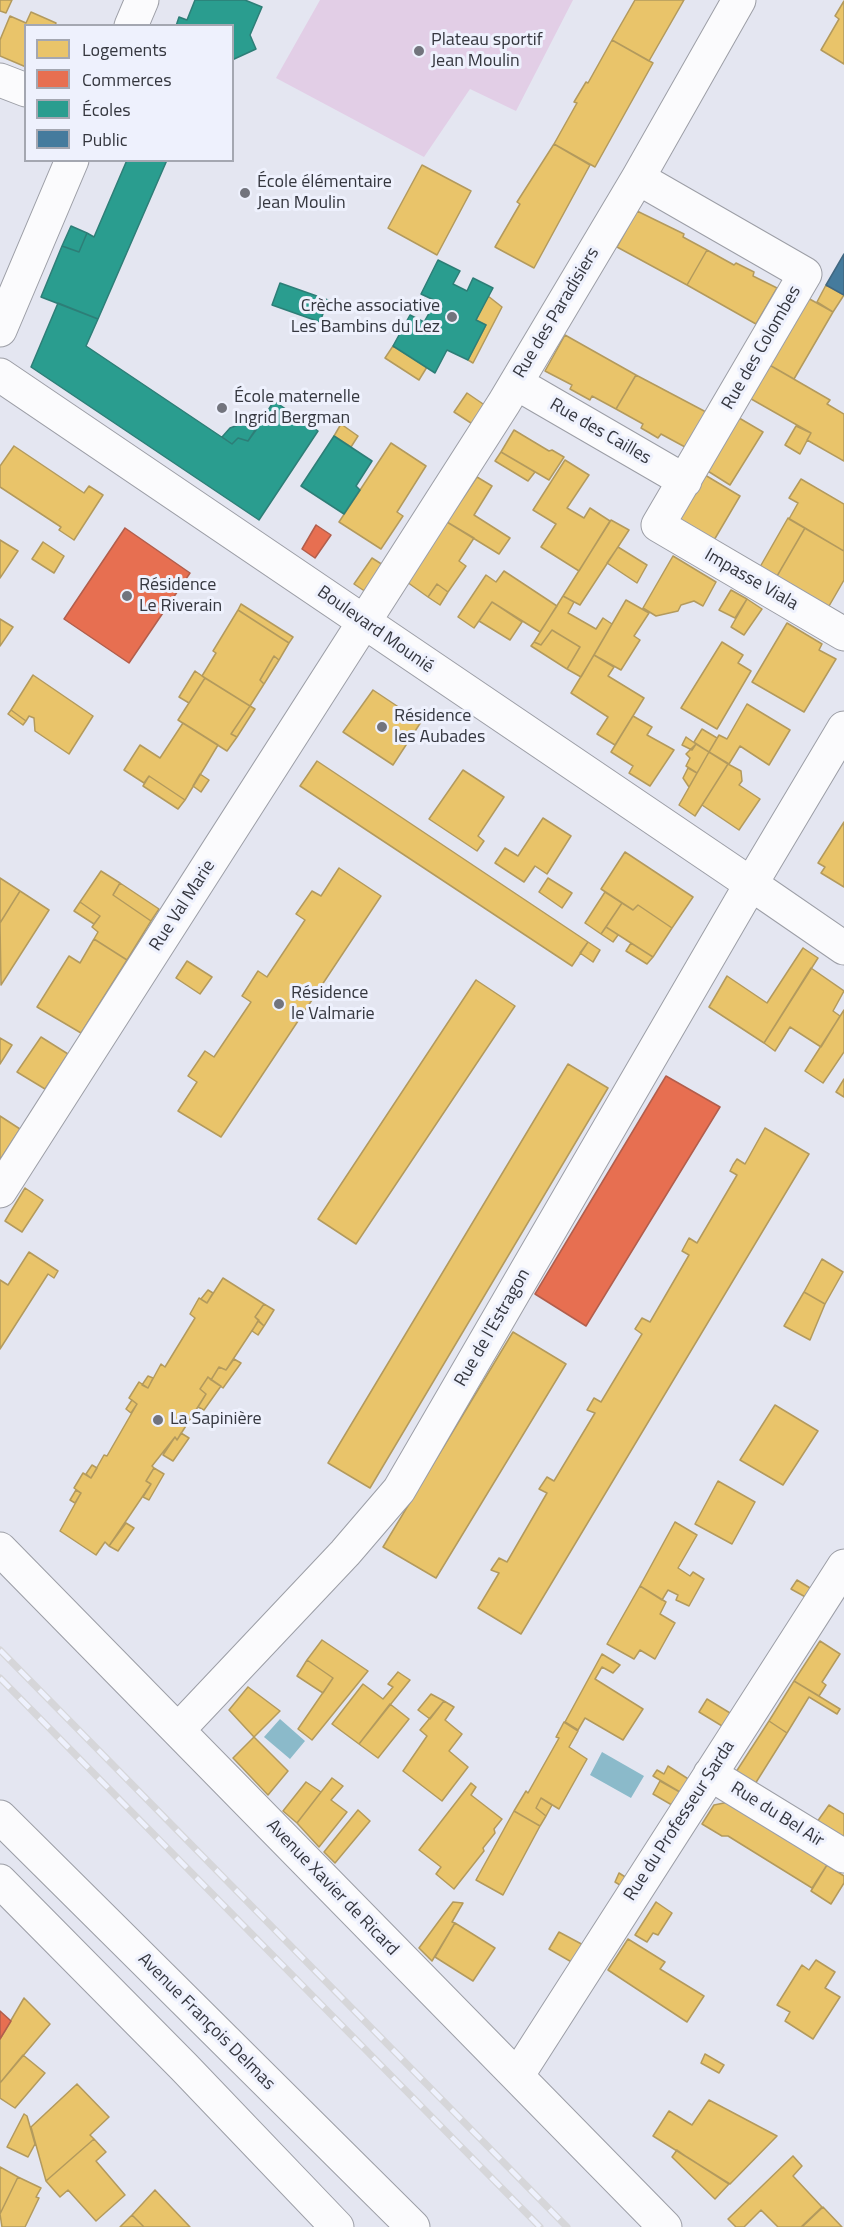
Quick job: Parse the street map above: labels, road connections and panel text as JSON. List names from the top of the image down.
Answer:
{
  "streets": {
    "street": [
      "Rue des Paradisiers",
      "Rue des Colombes",
      "Rue des Cailles",
      "Impasse Viala",
      "Boulevard Mounié",
      "Rue Val Marie",
      "Rue de l'Estragon",
      "Rue du Bel Air",
      "Rue du Professeur Sarda",
      "Avenue Xavier de Ricard",
      "Avenue François Delmas"
    ]
  },
  "crossings": [
    ["Rue des Paradisiers", "Rue des Colombes"],
    ["Rue des Paradisiers", "Rue des Cailles"],
    ["Rue des Paradisiers", "Boulevard Mounié"],
    ["Rue des Paradisiers", "Rue Val Marie"],
    ["Rue des Colombes", "Rue des Cailles"],
    ["Rue des Colombes", "Impasse Viala"],
    ["Boulevard Mounié", "Rue Val Marie"],
    ["Boulevard Mounié", "Rue de l'Estragon"],
    ["Rue de l'Estragon", "Avenue Xavier de Ricard"],
    ["Rue du Bel Air", "Rue du Professeur Sarda"],
    ["Rue du Professeur Sarda", "Avenue Xavier de Ricard"]
  ],
  "places": [
    "Plateau sportif Jean Moulin",
    "École élémentaire Jean Moulin",
    "Crèche associative Les Bambins du Lez",
    "École maternelle Ingrid Bergman",
    "Résidence Le Riverain",
    "Résidence les Aubades",
    "Résidence le Valmarie",
    "La Sapinière"
  ],
  "legend": [
    "Logements",
    "Commerces",
    "Écoles",
    "Public"
  ]
}
